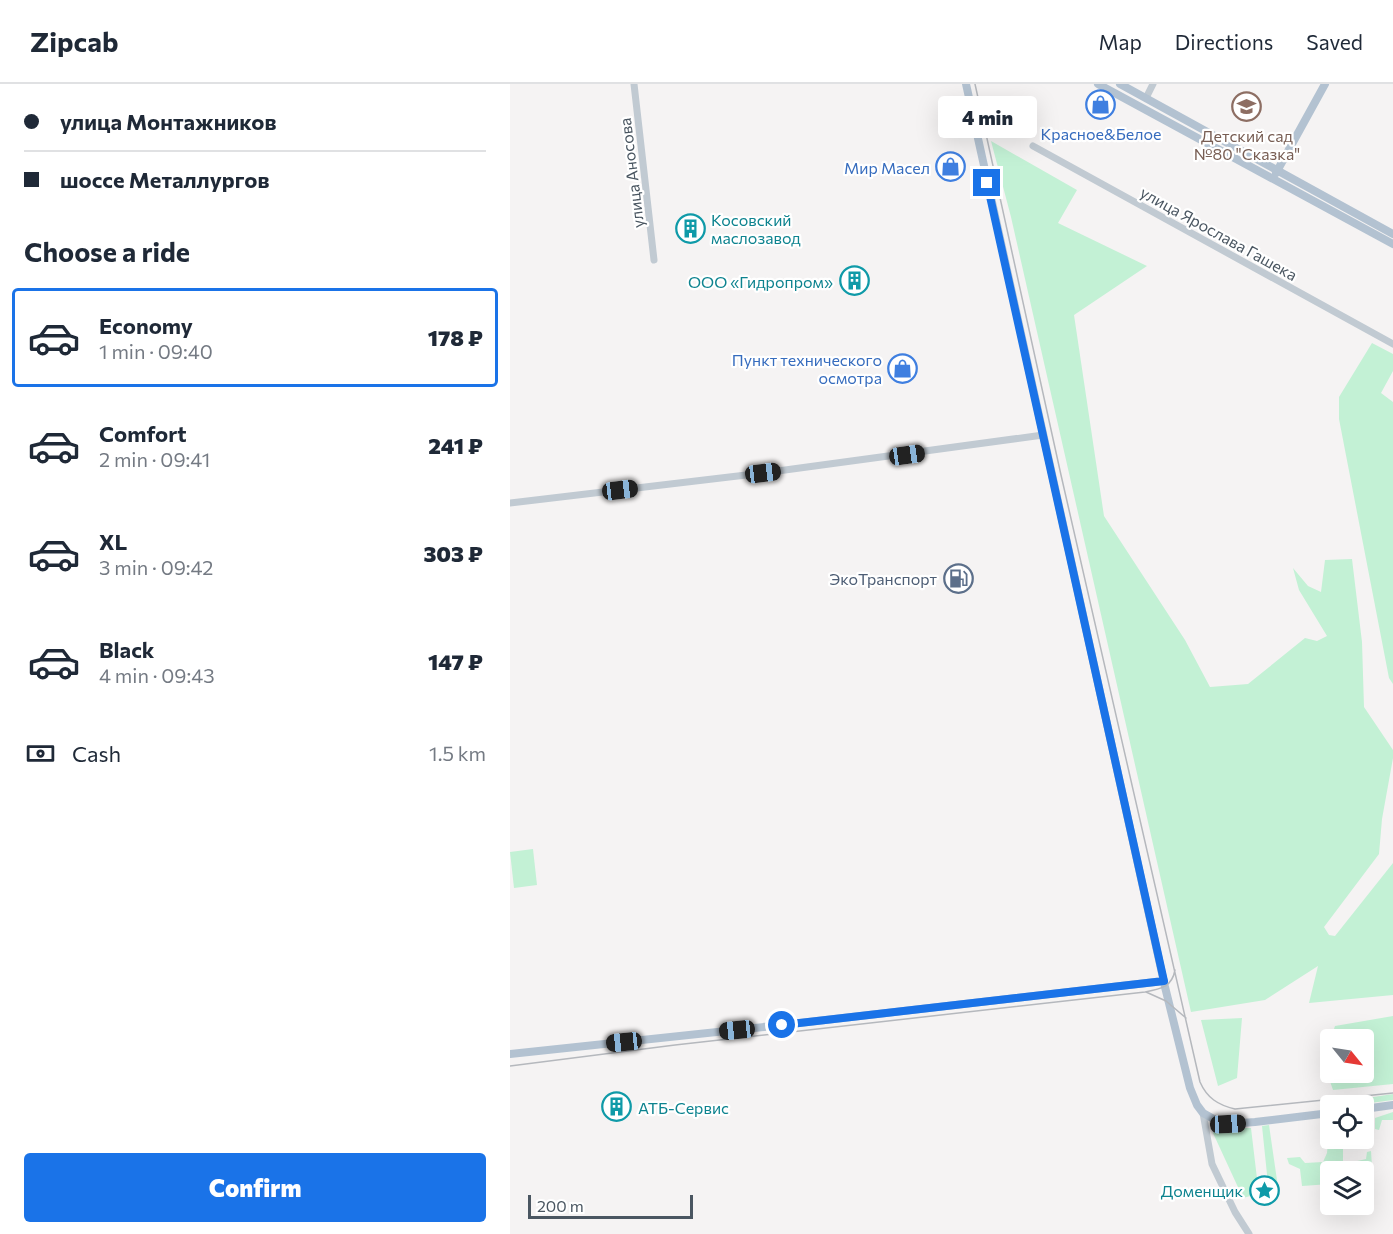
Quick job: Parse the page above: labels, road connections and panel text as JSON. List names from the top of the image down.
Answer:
{
  "streets": {
    "street": ["улица Аносова", "улица Ярослава Гашека"]
  },
  "places": {
    "shop": ["Красное&Белое", "Мир Масел", "Пункт технического осмотра"],
    "school or university": ["Детский сад №80 \"Сказка\""],
    "building": ["Косовский маслозавод", "ООО «Гидропром»", "АТБ-Сервис"],
    "fuel station": ["ЭкоТранспорт"],
    "place": ["Доменщик"]
  },
  "scale_bar": "200 m",
  "north": "bottom right",
  "page": {
    "header": "Zipcab",
    "nav": ["Map", "Directions", "Saved"],
    "banner": ["улица Монтажников", "шоссе Металлургов"],
    "bubble": "4 min",
    "heading": "Choose a ride",
    "list": [
      {
        "name": "Economy",
        "note": "1 min · 09:40",
        "value": "178 ₽"
      },
      {
        "name": "Comfort",
        "note": "2 min · 09:41",
        "value": "241 ₽"
      },
      {
        "name": "XL",
        "note": "3 min · 09:42",
        "value": "303 ₽"
      },
      {
        "name": "Black",
        "note": "4 min · 09:43",
        "value": "147 ₽"
      }
    ],
    "pay": ["Cash", "1.5 km"],
    "buttons": "Confirm",
    "scale": "200 m"
  }
}
